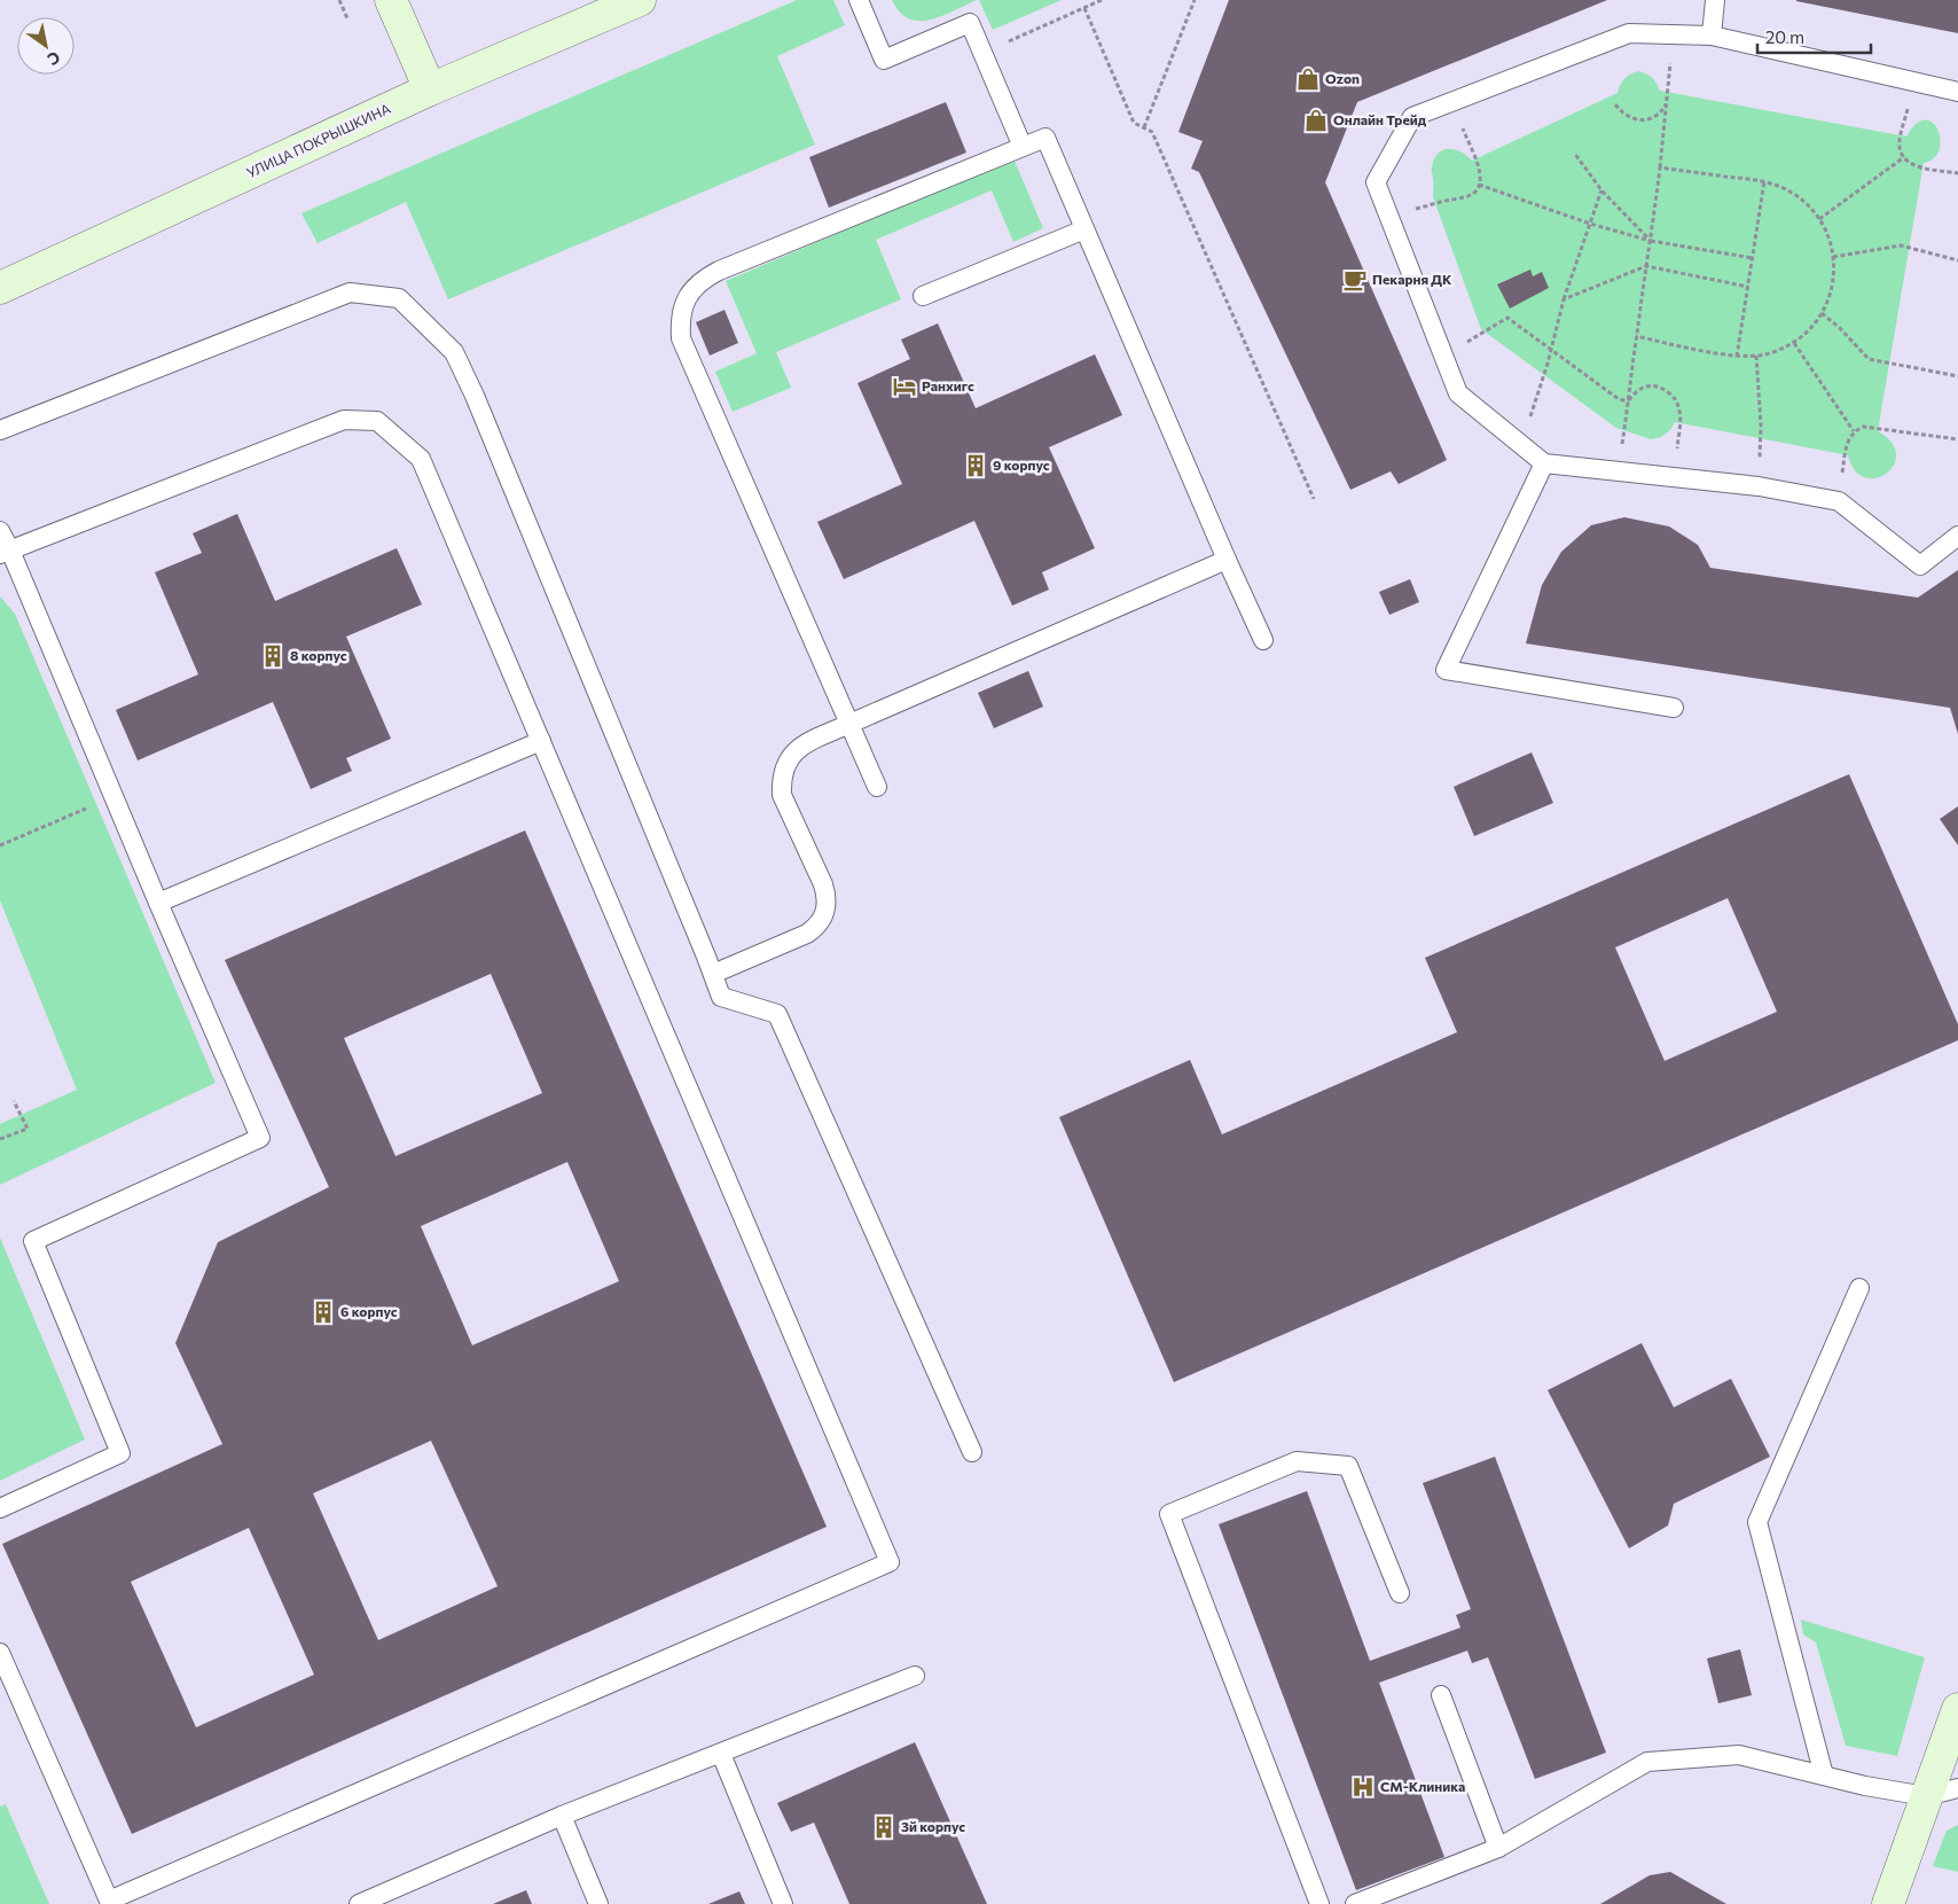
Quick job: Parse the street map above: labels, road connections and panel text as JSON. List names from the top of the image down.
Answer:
{
  "streets": {
    "main road": ["УЛИЦА ПОКРЫШКИНА"]
  },
  "places": {
    "shop": ["Ozon", "Онлайн Трейд"],
    "cafe": ["Пекарня ДК"],
    "hotel": ["Ранхигс"],
    "building": [
      "9 корпус",
      "8 корпус",
      "6 корпус",
      "3й корпус"
    ],
    "hospital": ["СМ-Клиника"]
  },
  "scale_bar": "20 m",
  "north": "bottom right"
}
